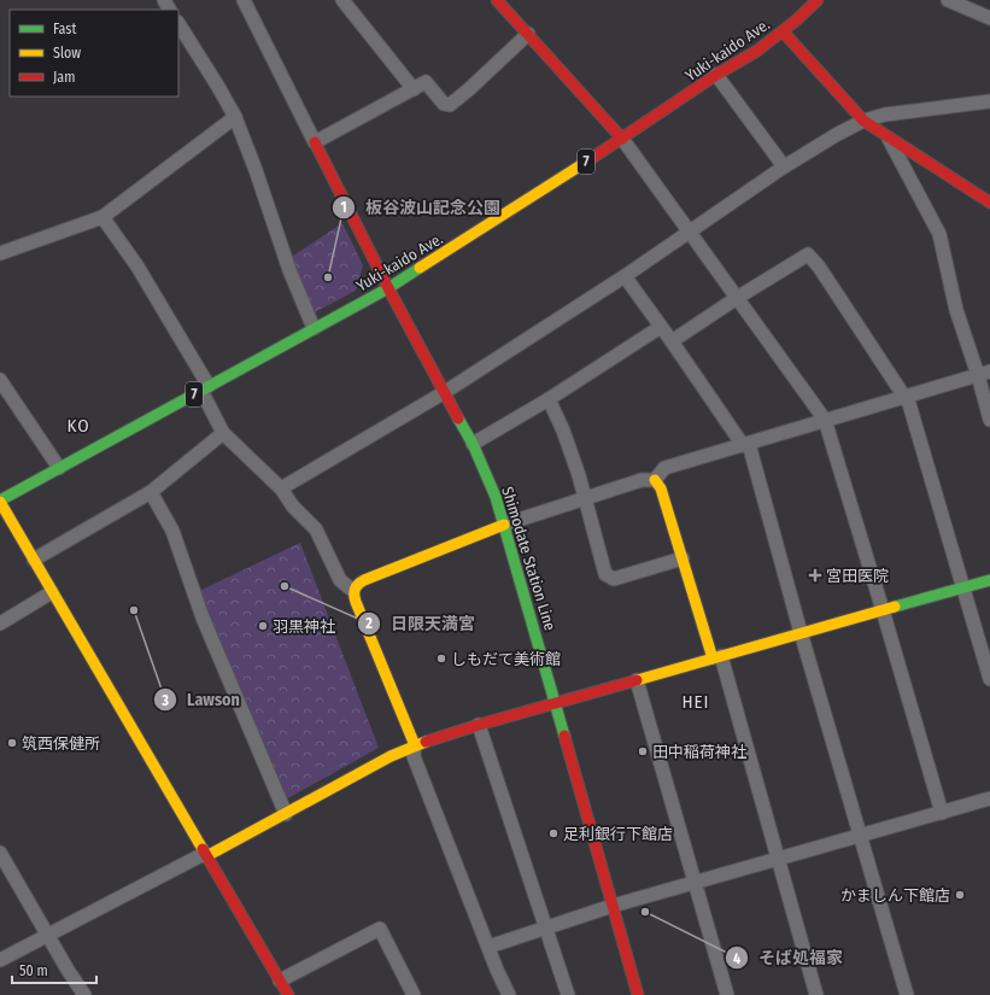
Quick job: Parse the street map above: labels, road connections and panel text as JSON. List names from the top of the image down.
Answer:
{
  "streets": {
    "street": ["Yuki-kaido Ave.", "7", "Shimodate Station Line"]
  },
  "crossings": [
    ["Yuki-kaido Ave.", "Shimodate Station Line"]
  ],
  "districts": ["KO", "HEI"],
  "places": {
    "other": [
      "板谷波山記念公園",
      "日限天満宮",
      "Lawson",
      "羽黒神社",
      "しもだて美術館",
      "筑西保健所",
      "田中稲荷神社",
      "足利銀行下館店",
      "かましん下館店",
      "そば処福家"
    ],
    "health": ["宮田医院"]
  },
  "legend": ["Fast", "Slow", "Jam"],
  "scale_bar": "50 m"
}
